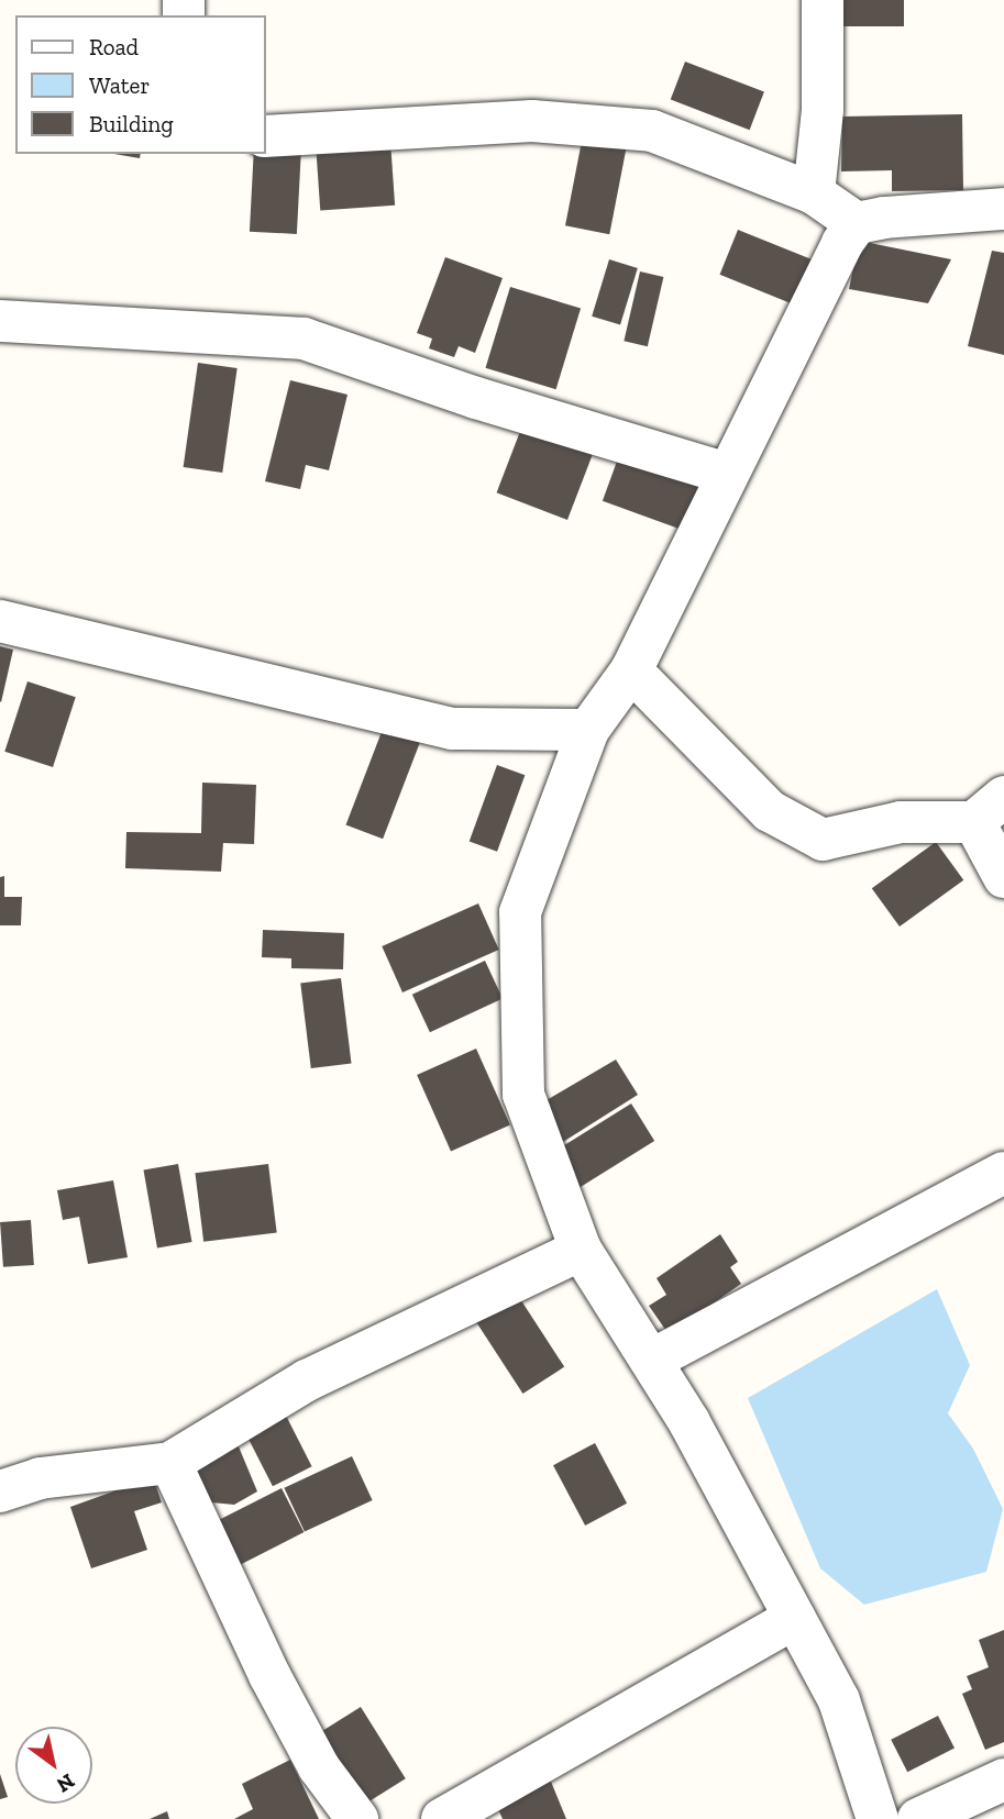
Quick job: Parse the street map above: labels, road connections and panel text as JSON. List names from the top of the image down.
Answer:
{
  "legend": ["Road", "Water", "Building"],
  "north": "bottom right"
}
